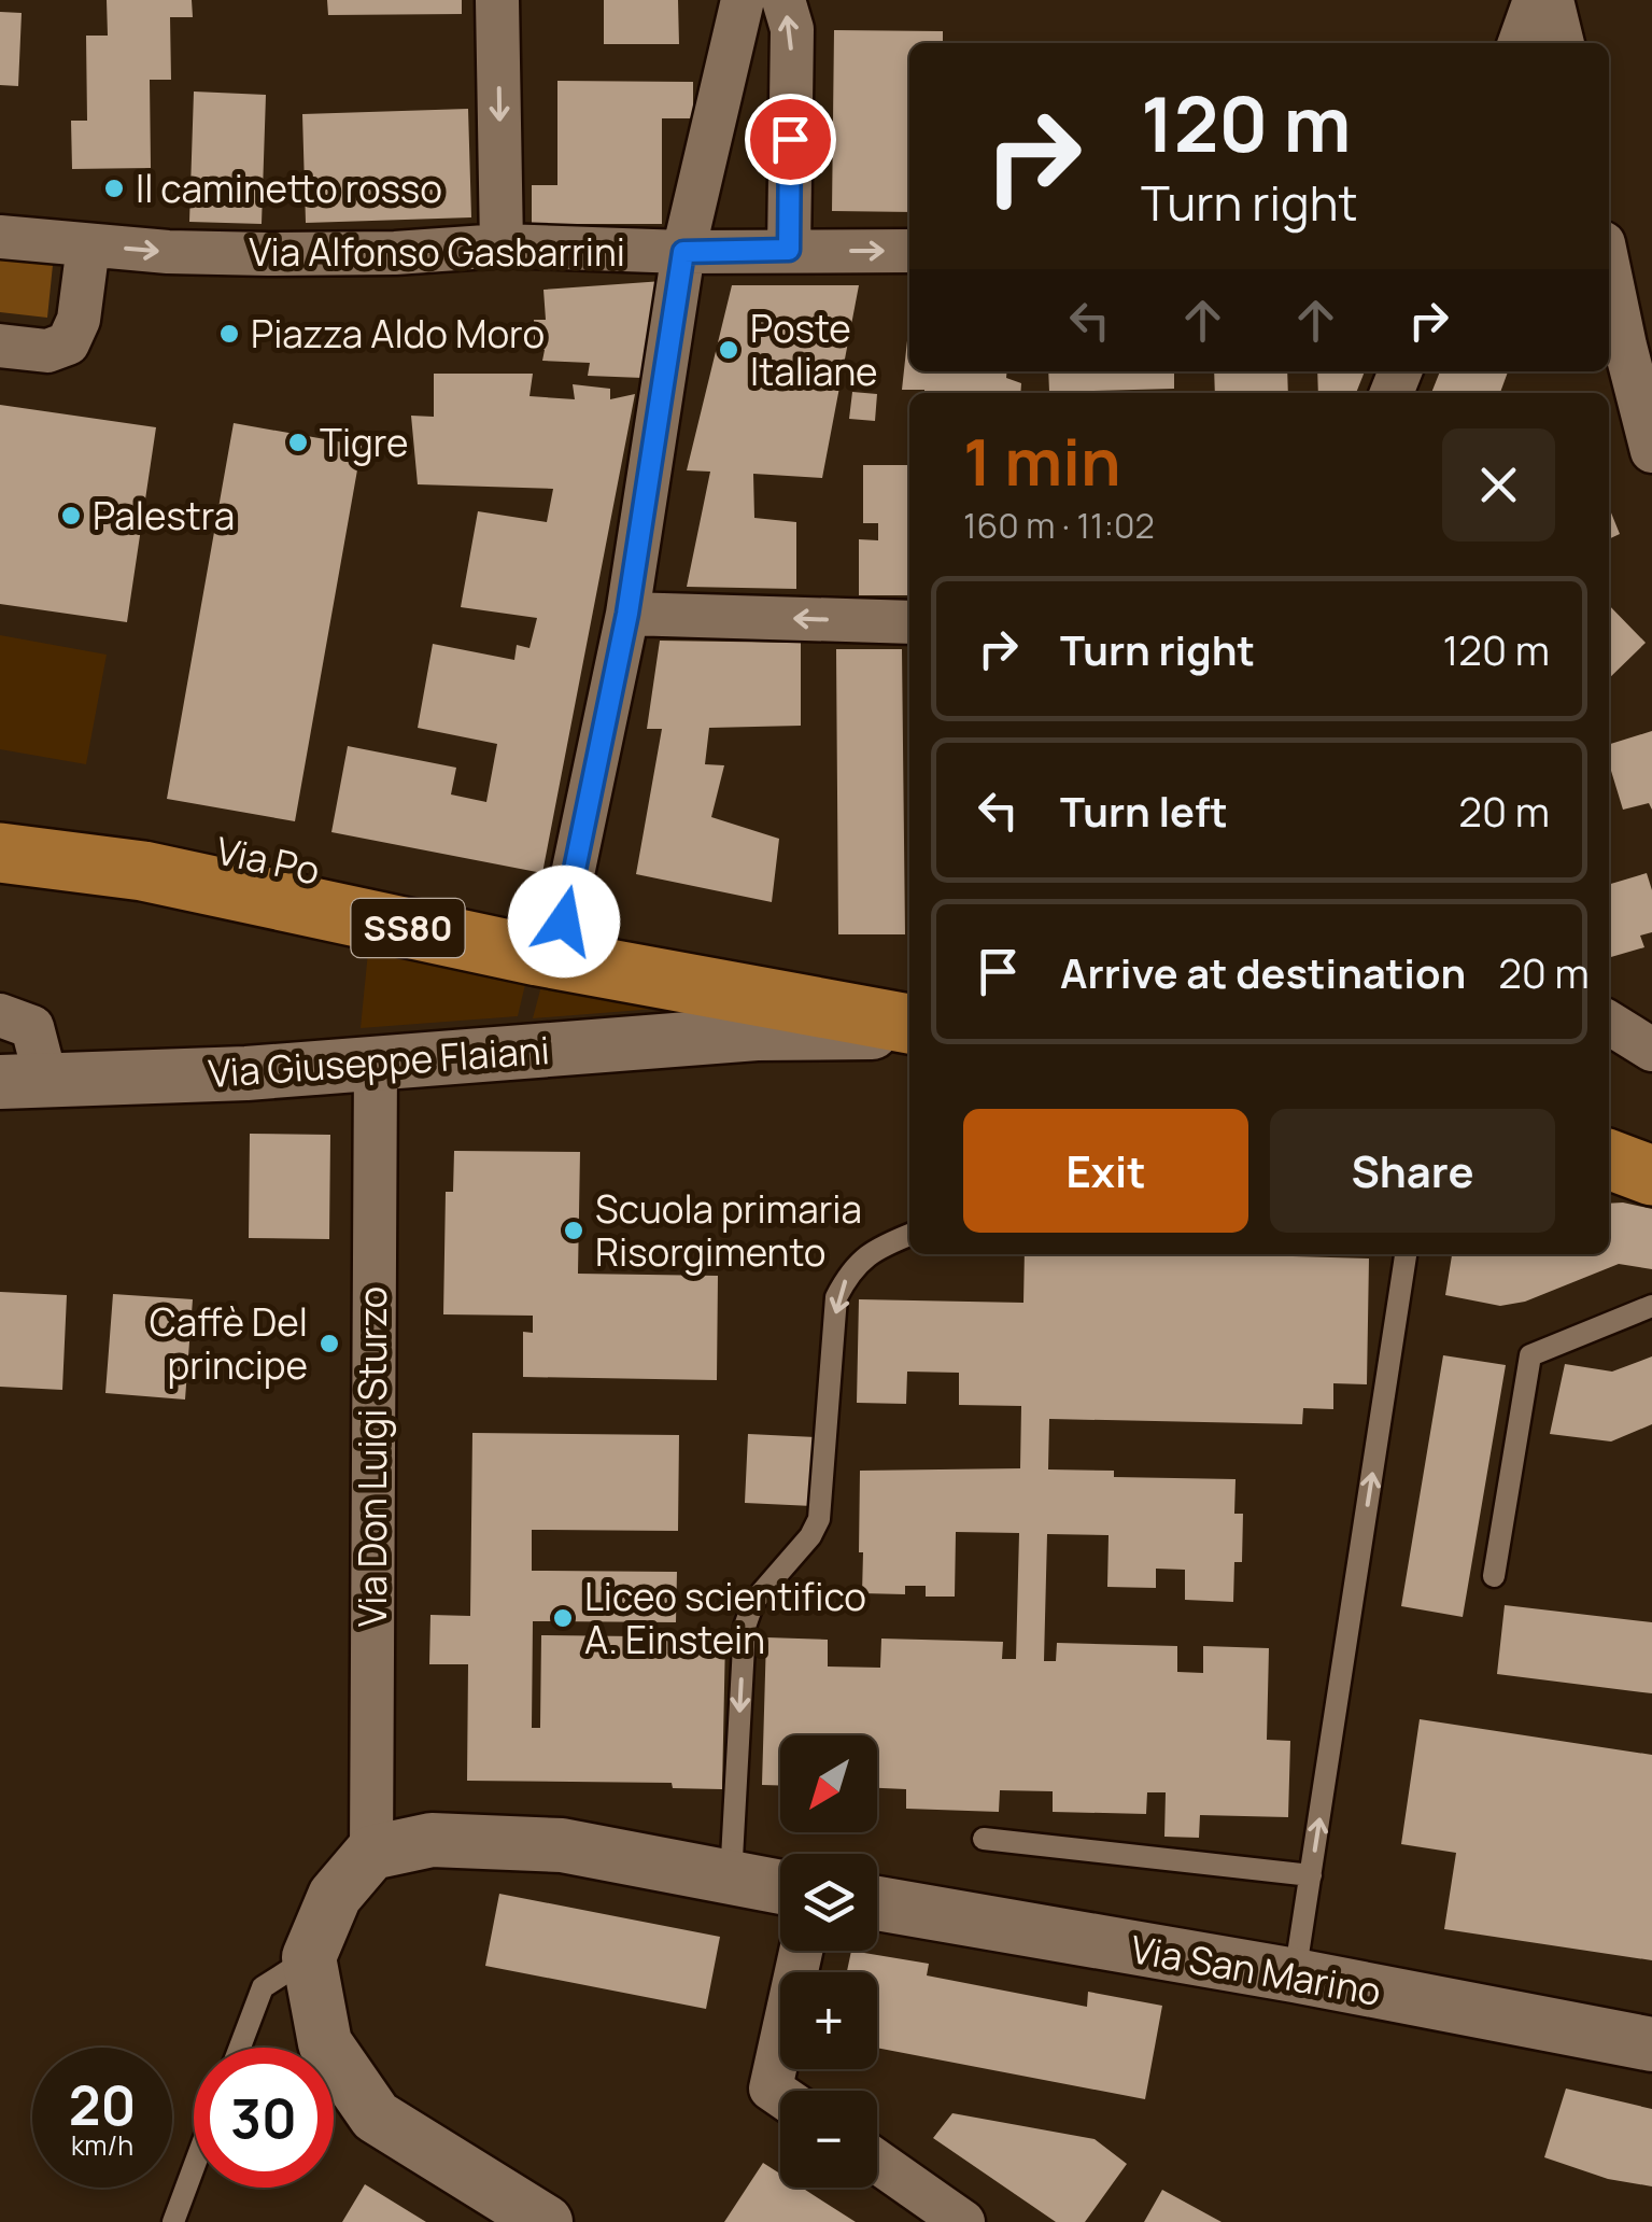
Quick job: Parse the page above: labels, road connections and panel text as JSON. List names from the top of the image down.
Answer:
{
  "streets": {
    "main road": ["Via Po", "SS80"],
    "street": [
      "Via Alfonso Gasbarrini",
      "Via Giuseppe Flaiani",
      "Via Don Luigi Sturzo",
      "Via San Marino"
    ]
  },
  "crossings": [
    ["Via Po", "SS80"],
    ["Via Po", "Via Giuseppe Flaiani"],
    ["SS80", "Via Giuseppe Flaiani"],
    ["Via Giuseppe Flaiani", "Via Don Luigi Sturzo"]
  ],
  "one_way": ["Via Alfonso Gasbarrini"],
  "places": [
    "Il caminetto rosso",
    "Piazza Aldo Moro",
    "Poste Italiane",
    "Tigre",
    "Palestra",
    "Scuola primaria Risorgimento",
    "Caffè Del principe",
    "Liceo scientifico A. Einstein"
  ],
  "north": "bottom left",
  "page": {
    "turn": ["120 m", "Turn right"],
    "heading": ["1 min", "160 m · 11:02"],
    "list": [
      {
        "name": "Turn right",
        "value": "120 m"
      },
      {
        "name": "Turn left",
        "value": "20 m"
      },
      {
        "name": "Arrive at destination",
        "value": "20 m"
      }
    ],
    "buttons": ["Exit", "Share"],
    "map_buttons": ["+", "−"],
    "speed": "20 km/h",
    "limit": "30"
  }
}
